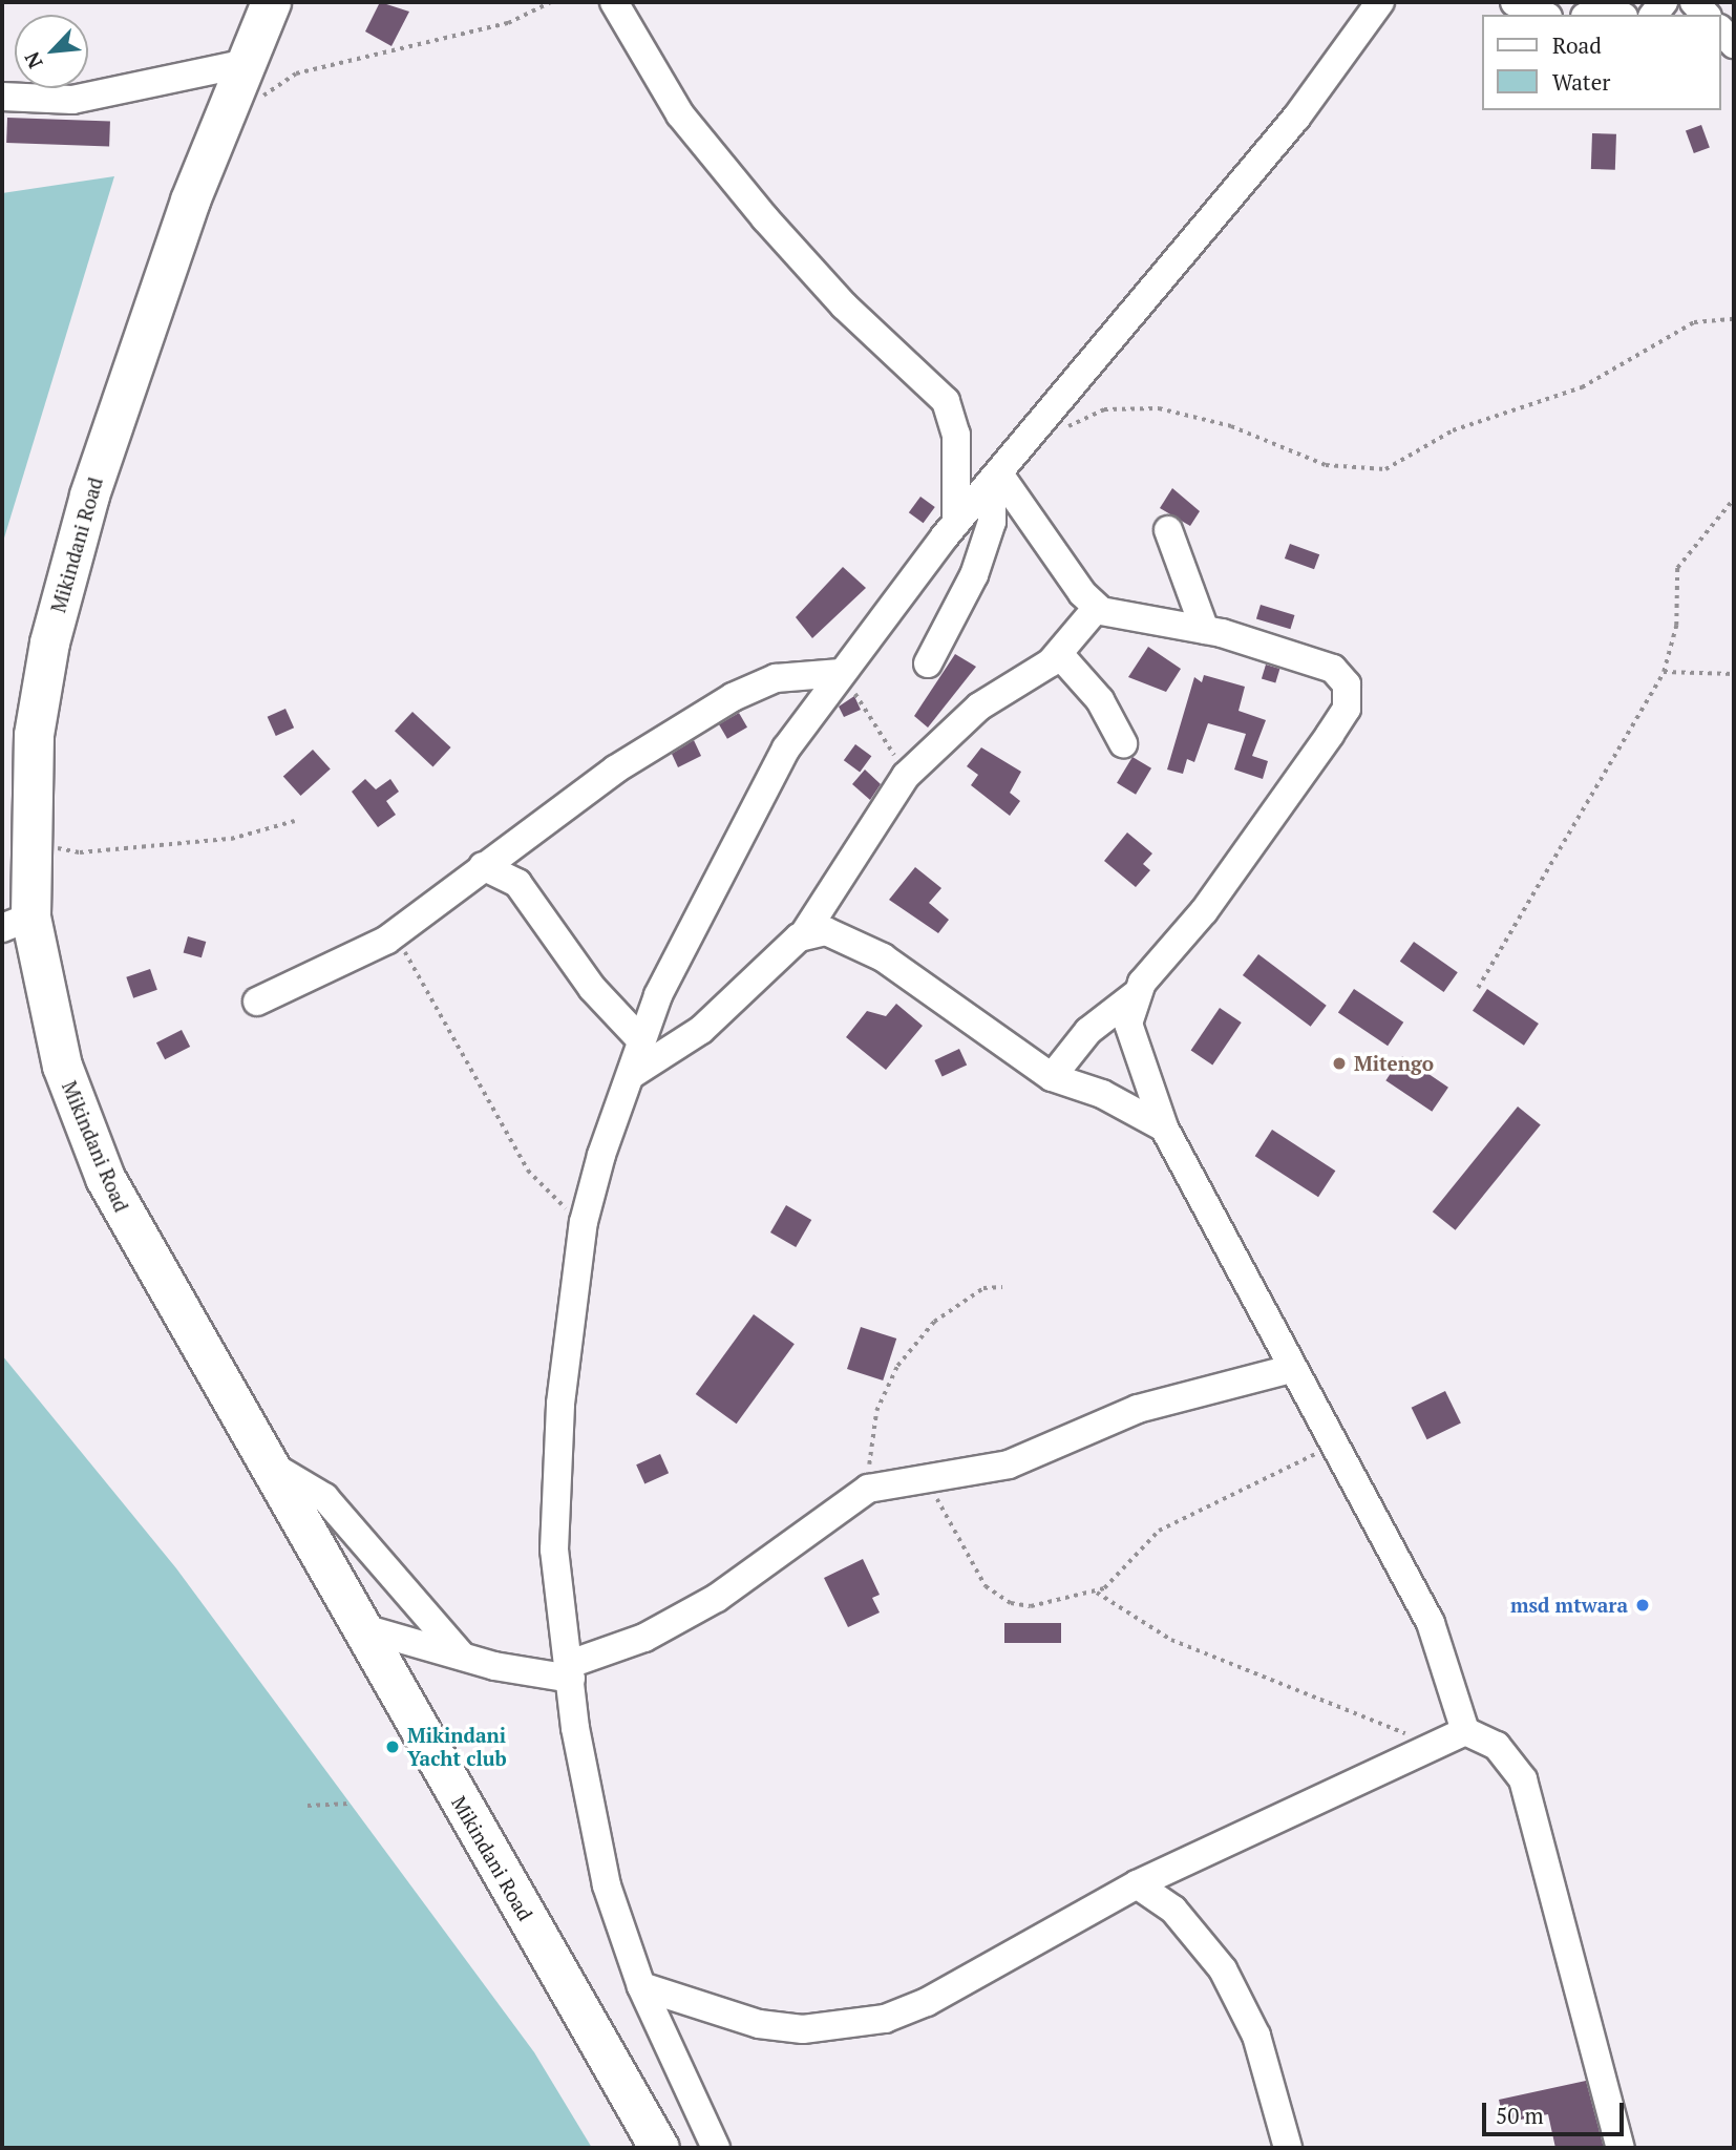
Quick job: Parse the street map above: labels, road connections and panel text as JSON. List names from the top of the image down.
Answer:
{
  "streets": {
    "highway": ["Mikindani Road"]
  },
  "places": ["Mitengo", "msd mtwara", "Mikindani Yacht club"],
  "legend": ["Road", "Water"],
  "scale_bar": "50 m",
  "north": "bottom left"
}
